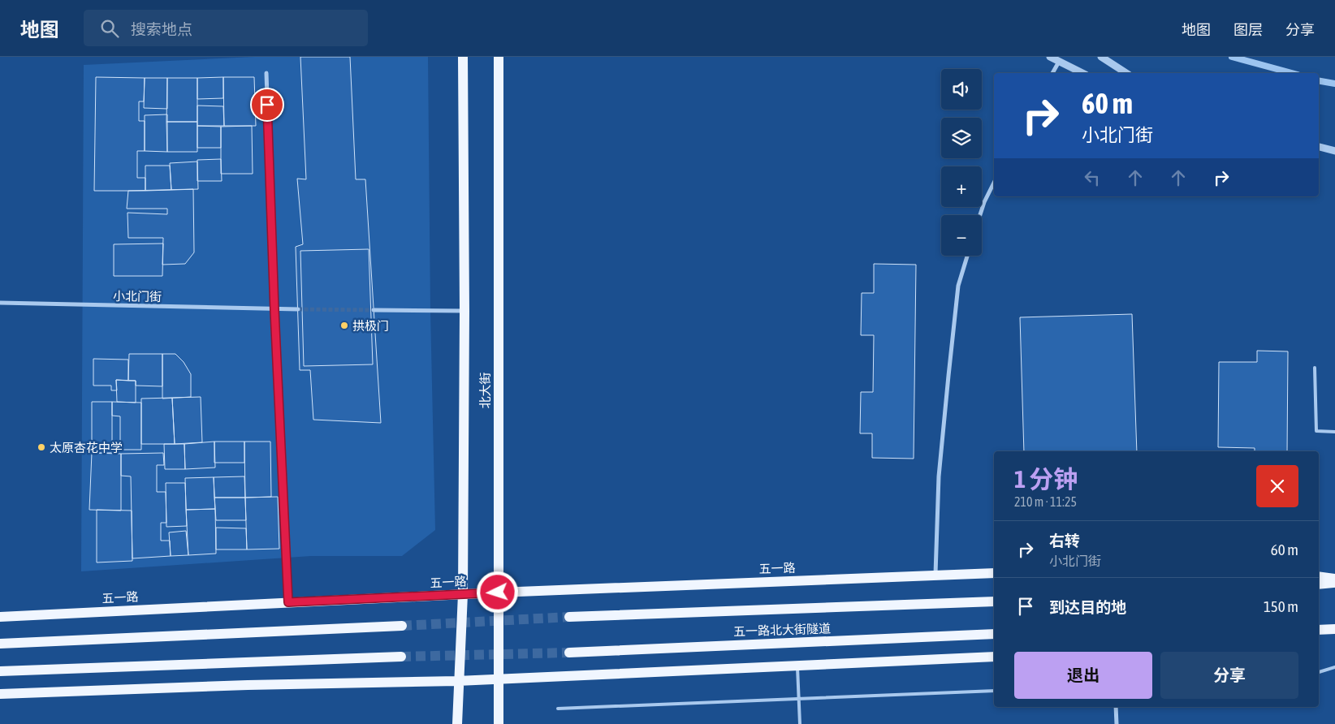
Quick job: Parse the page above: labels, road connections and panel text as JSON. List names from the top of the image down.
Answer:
{
  "streets": {
    "main road": ["北大街", "五一路", "五一路北大街隧道"],
    "street": ["小北门街"]
  },
  "crossings": [
    ["北大街", "五一路"]
  ],
  "places": ["拱极门", "太原杏花中学"],
  "page": {
    "header": "地图",
    "search": "搜索地点",
    "nav": ["地图", "图层", "分享"],
    "map_buttons": ["+", "−"],
    "turn": ["60 m", "小北门街"],
    "heading": ["1 分钟", "210 m · 11:25"],
    "list": [
      {
        "name": "右转",
        "note": "小北门街",
        "value": "60 m"
      },
      {
        "name": "到达目的地",
        "value": "150 m"
      }
    ],
    "buttons": ["退出", "分享"]
  }
}
